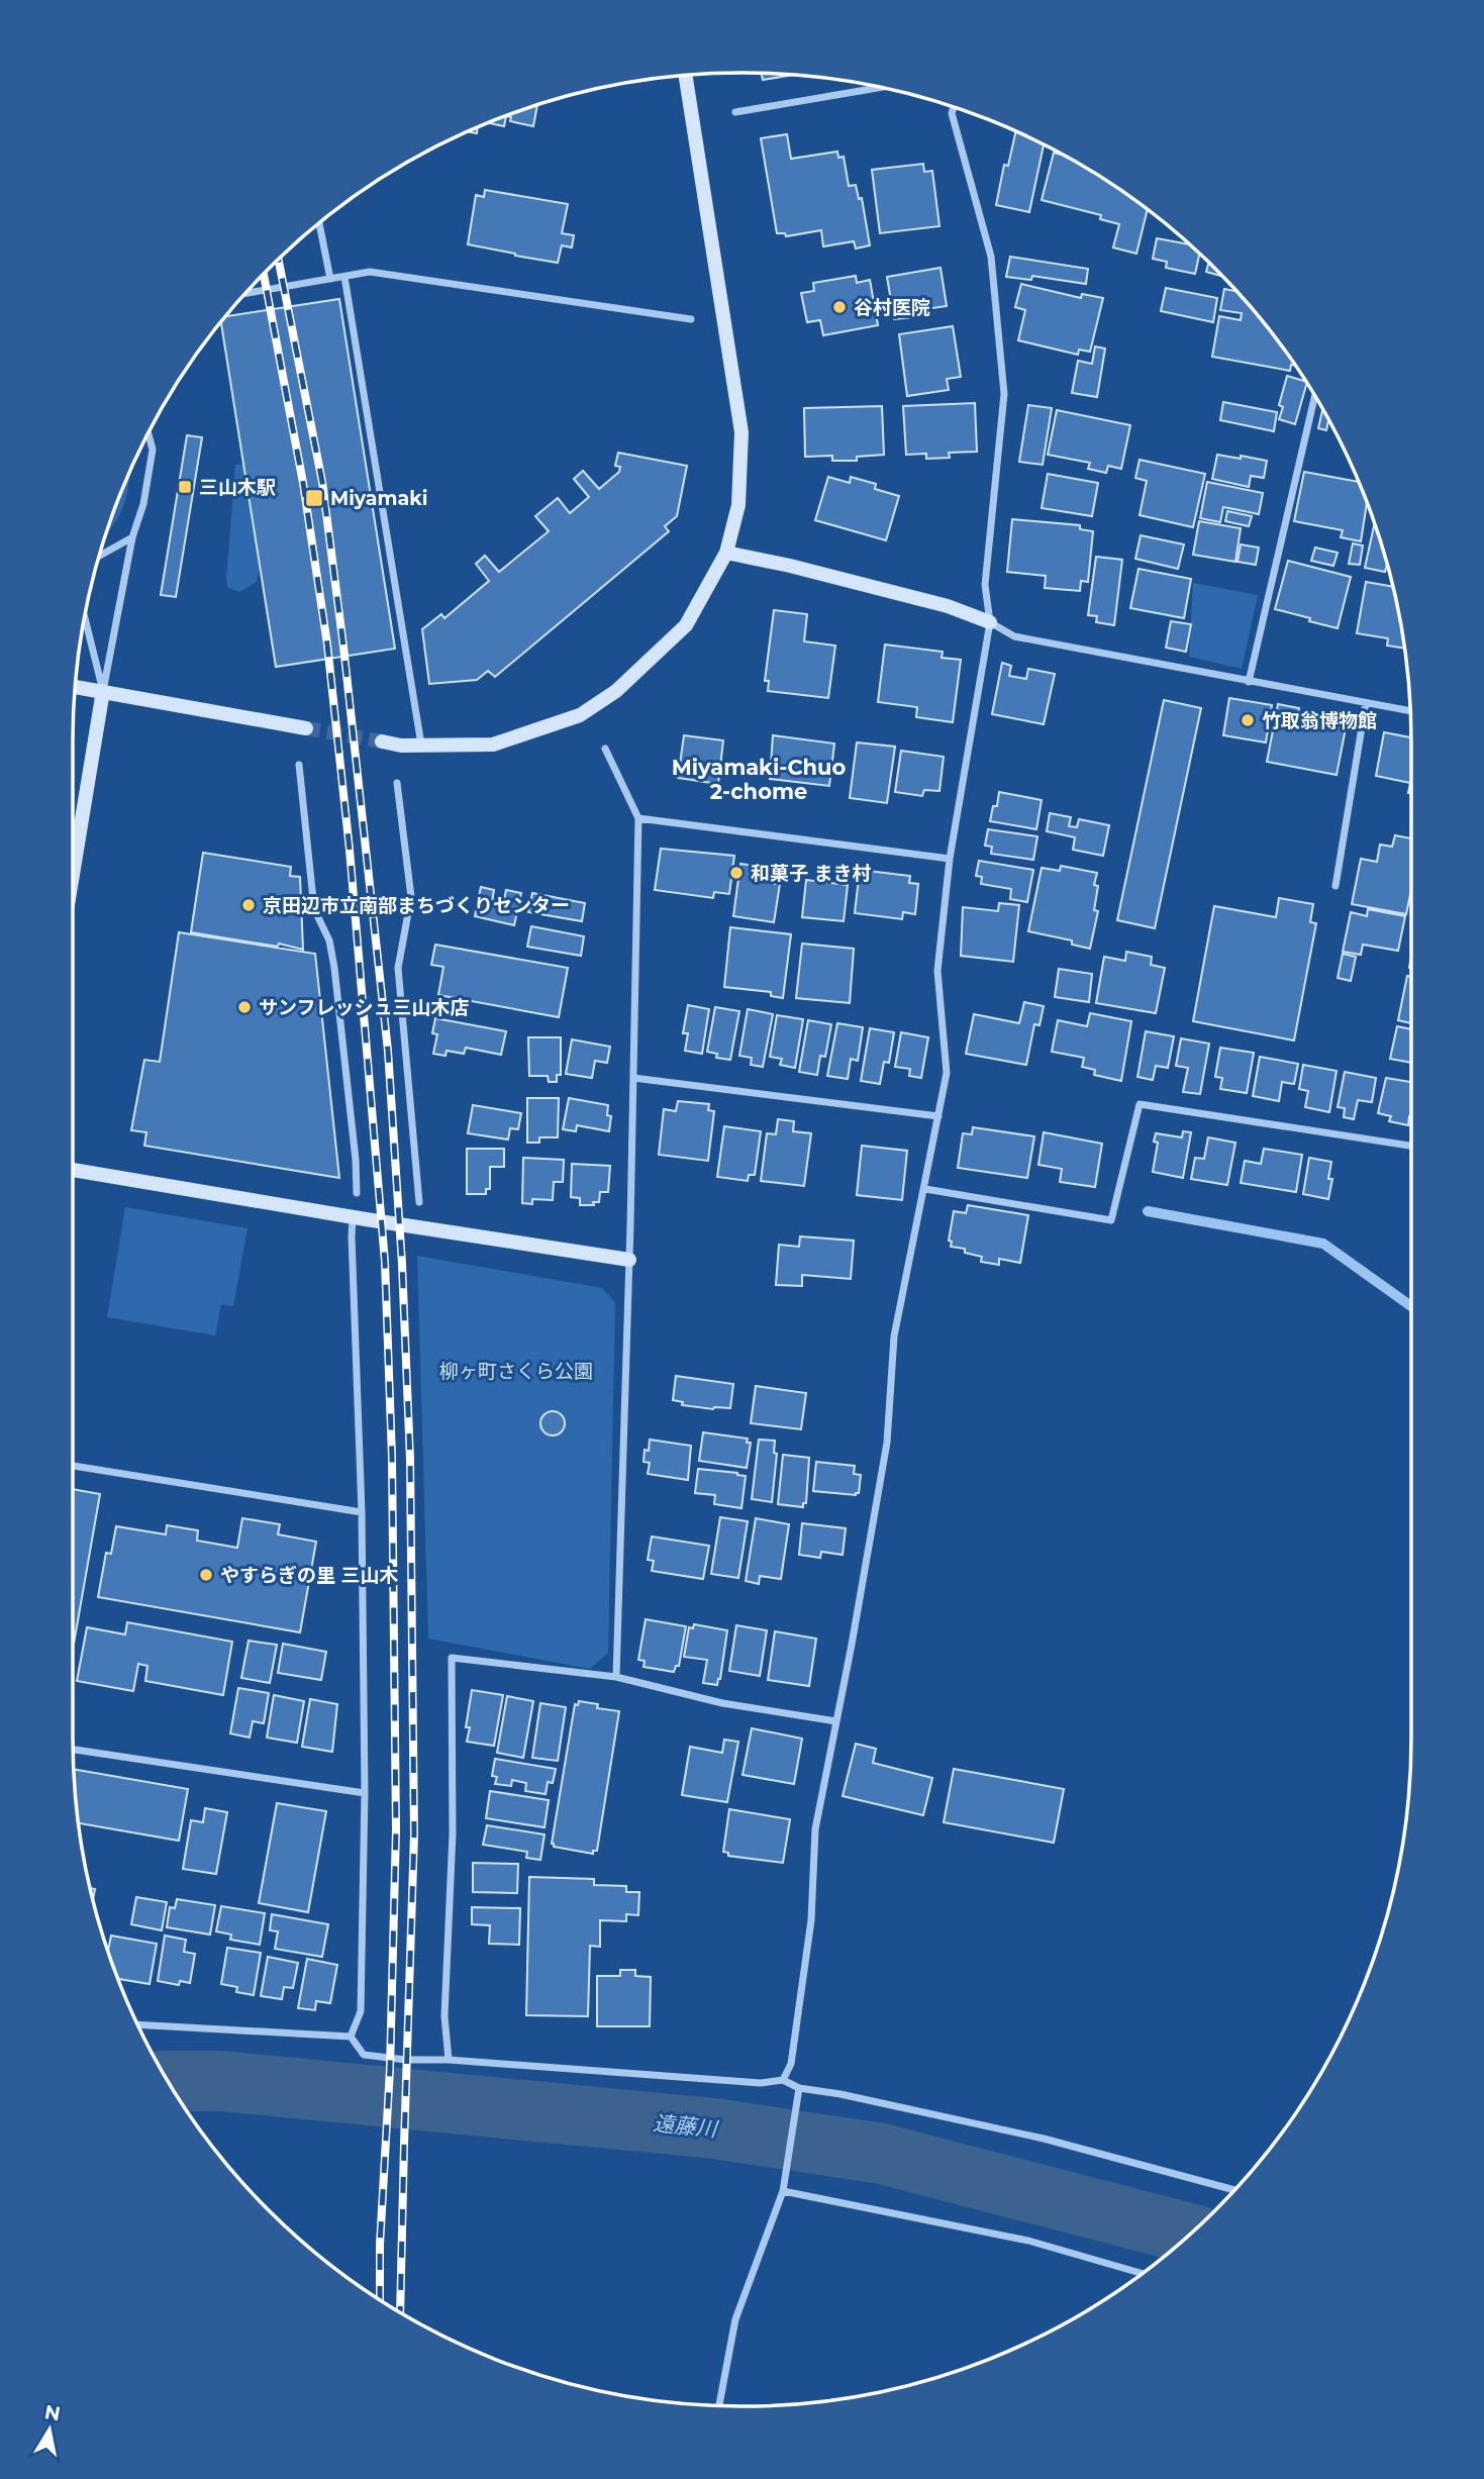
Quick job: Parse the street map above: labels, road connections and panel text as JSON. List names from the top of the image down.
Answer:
{
  "districts": ["Miyamaki-Chuo 2-chome"],
  "water": ["遠藤川"],
  "parks": ["柳ヶ町さくら公園"],
  "places": {
    "other": [
      "谷村医院",
      "竹取翁博物館",
      "和菓子 まき村",
      "京田辺市立南部まちづくりセンター",
      "サンフレッシュ三山木店",
      "やすらぎの里 三山木"
    ],
    "transit": ["三山木駅", "Miyamaki"]
  },
  "north": "top"
}
